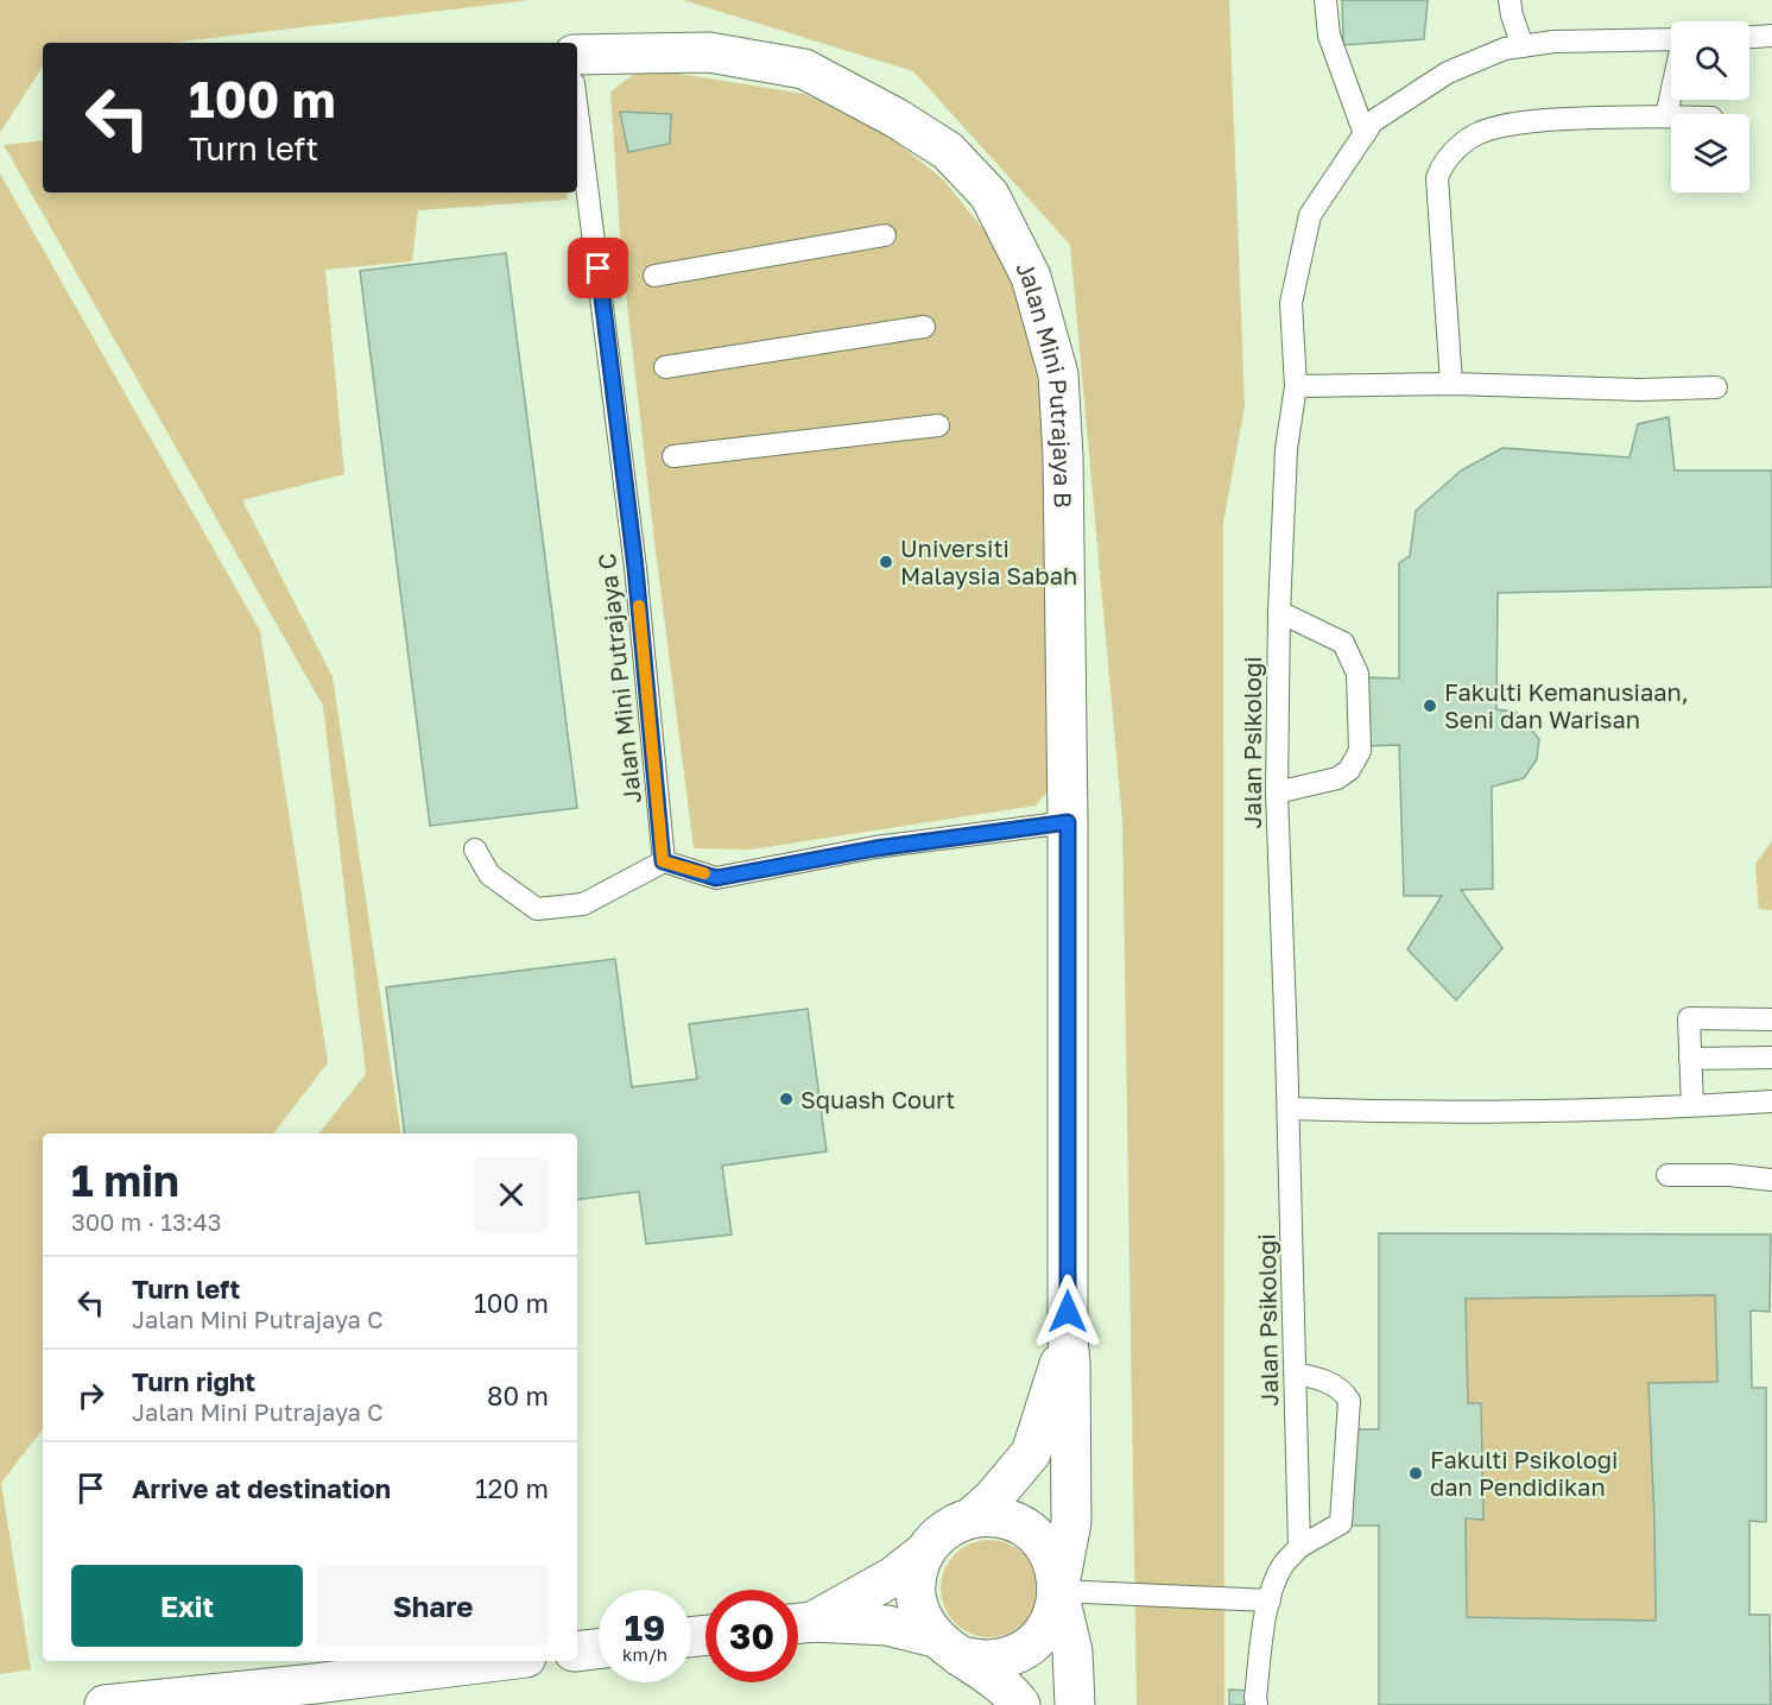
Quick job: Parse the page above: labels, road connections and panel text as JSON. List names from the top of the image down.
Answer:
{
  "streets": {
    "street": ["Jalan Mini Putrajaya B"],
    "lane": ["Jalan Mini Putrajaya C", "Jalan Psikologi"]
  },
  "places": [
    "Universiti Malaysia Sabah",
    "Fakulti Kemanusiaan, Seni dan Warisan",
    "Squash Court",
    "Fakulti Psikologi dan Pendidikan"
  ],
  "page": {
    "turn": ["100 m", "Turn left"],
    "heading": ["1 min", "300 m · 13:43"],
    "list": [
      {
        "name": "Turn left",
        "note": "Jalan Mini Putrajaya C",
        "value": "100 m"
      },
      {
        "name": "Turn right",
        "note": "Jalan Mini Putrajaya C",
        "value": "80 m"
      },
      {
        "name": "Arrive at destination",
        "value": "120 m"
      }
    ],
    "buttons": ["Exit", "Share"],
    "speed": "19 km/h",
    "limit": "30"
  }
}
